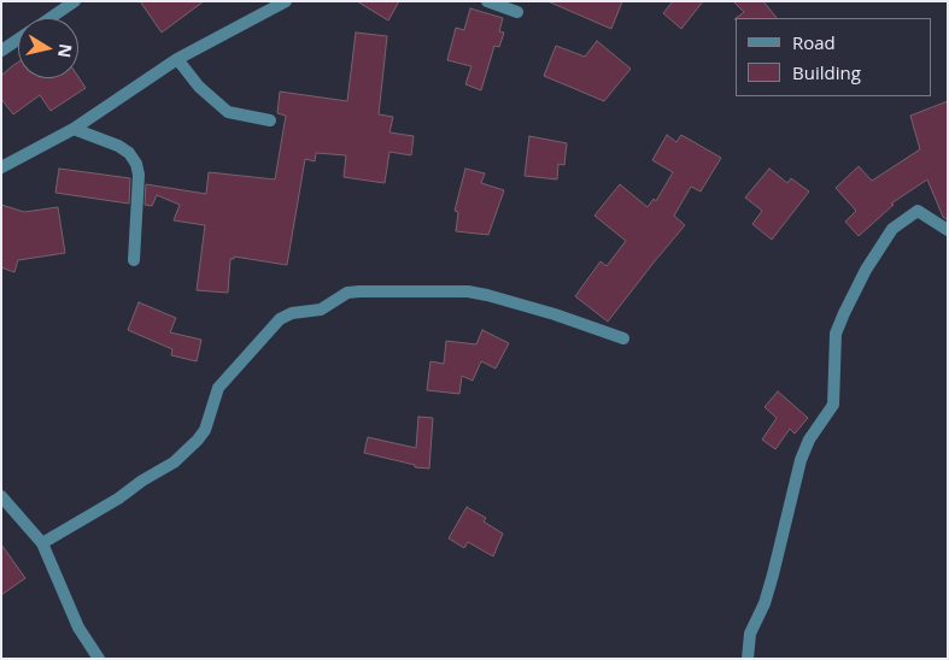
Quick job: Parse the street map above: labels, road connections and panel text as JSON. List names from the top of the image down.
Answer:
{
  "legend": ["Road", "Building"],
  "north": "right"
}
